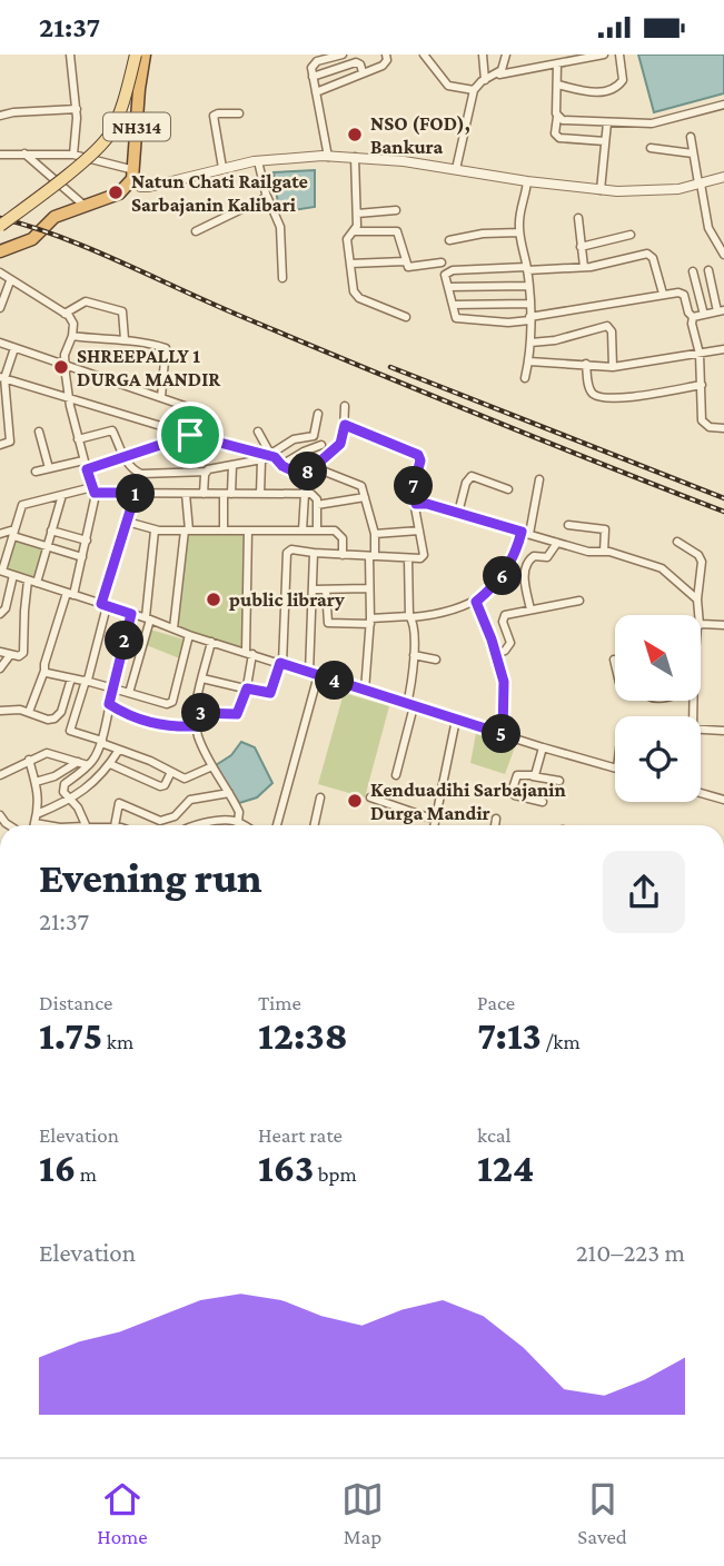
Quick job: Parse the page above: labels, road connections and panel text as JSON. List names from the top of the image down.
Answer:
{
  "streets": {
    "highway": ["NH314"]
  },
  "places": [
    "NSO (FOD), Bankura",
    "Natun Chati Railgate Sarbajanin Kalibari",
    "SHREEPALLY 1 DURGA MANDIR",
    "public library",
    "Kenduadihi Sarbajanin Durga Mandir"
  ],
  "north": "top left",
  "page": {
    "status": "21:37",
    "pins": [
      "8",
      "7",
      "1",
      "6",
      "2",
      "4",
      "3",
      "5"
    ],
    "heading": ["Evening run", "21:37"],
    "stats": [
      ["Distance", "1.75 km"],
      ["Time", "12:38"],
      ["Pace", "7:13 /km"],
      ["Elevation", "16 m"],
      ["Heart rate", "163 bpm"],
      ["kcal", "124"]
    ],
    "chart": ["Elevation", "210–223 m"],
    "tabs": ["Home", "Map", "Saved"]
  }
}
